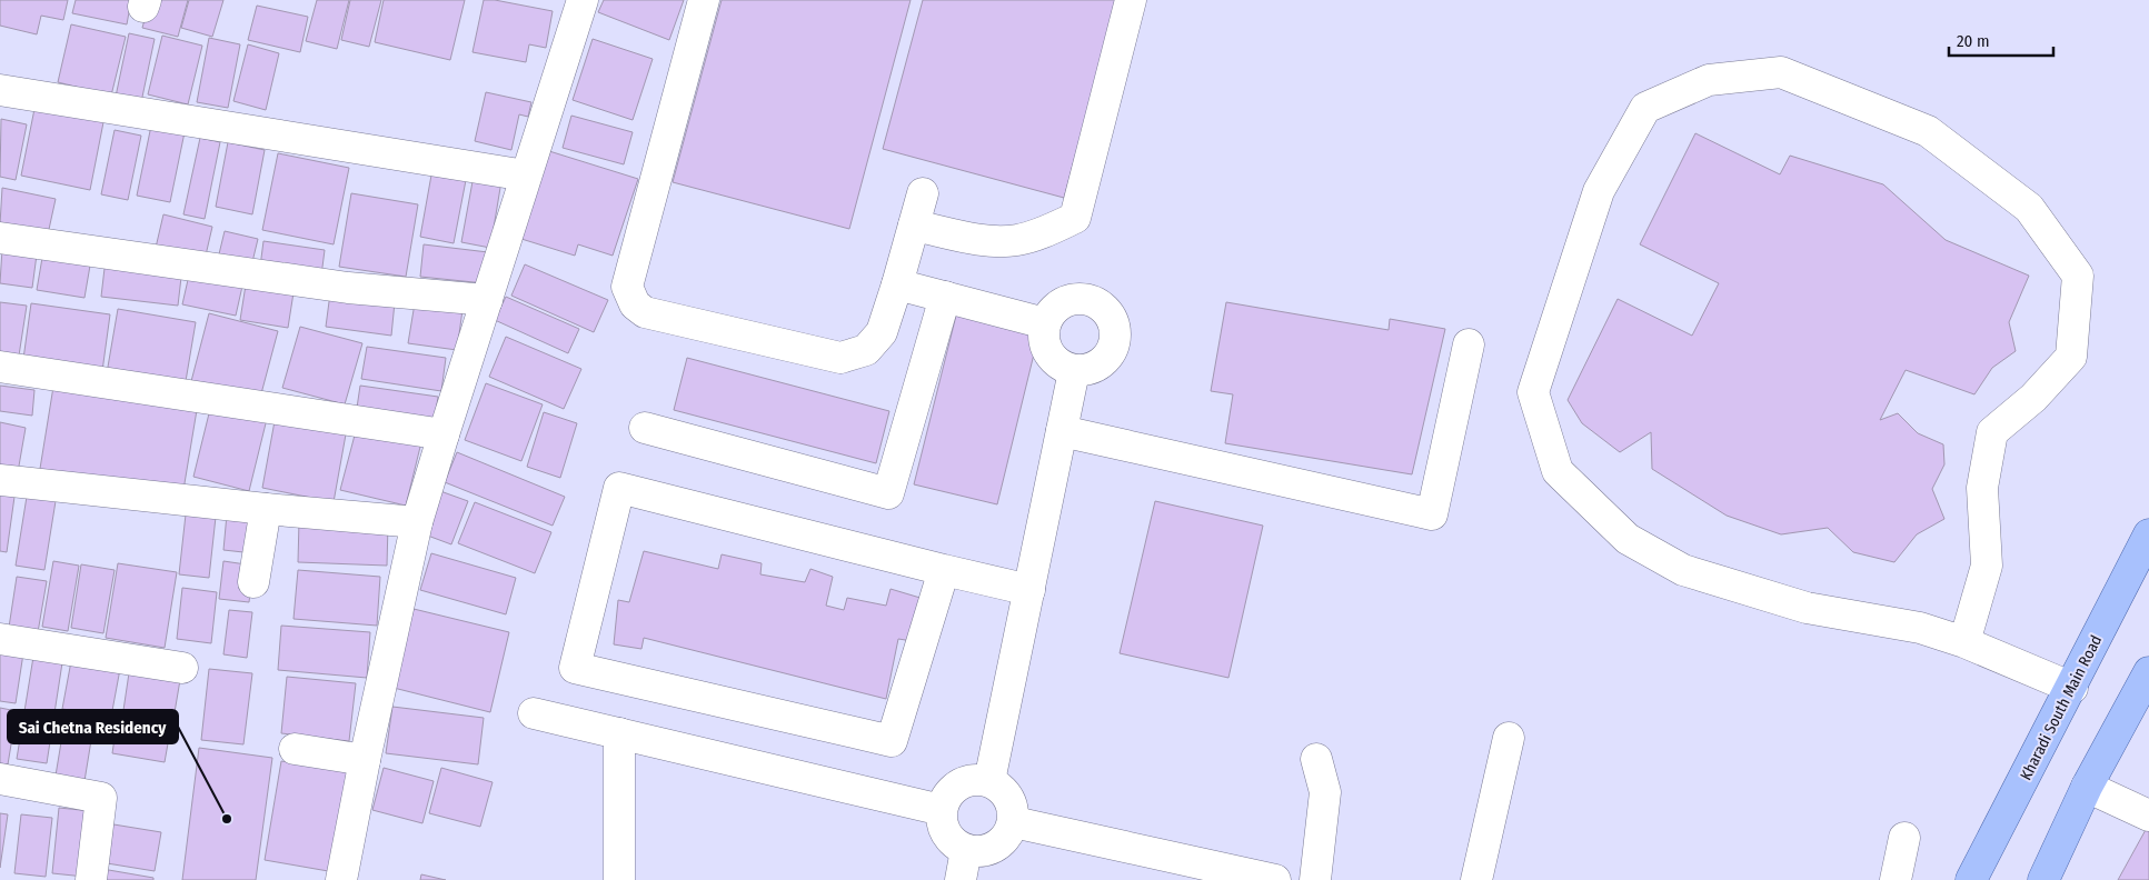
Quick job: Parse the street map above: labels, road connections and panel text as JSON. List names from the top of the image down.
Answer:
{
  "streets": {
    "main road": ["Kharadi South Main Road"]
  },
  "places": ["Sai Chetna Residency"],
  "scale_bar": "20 m"
}
